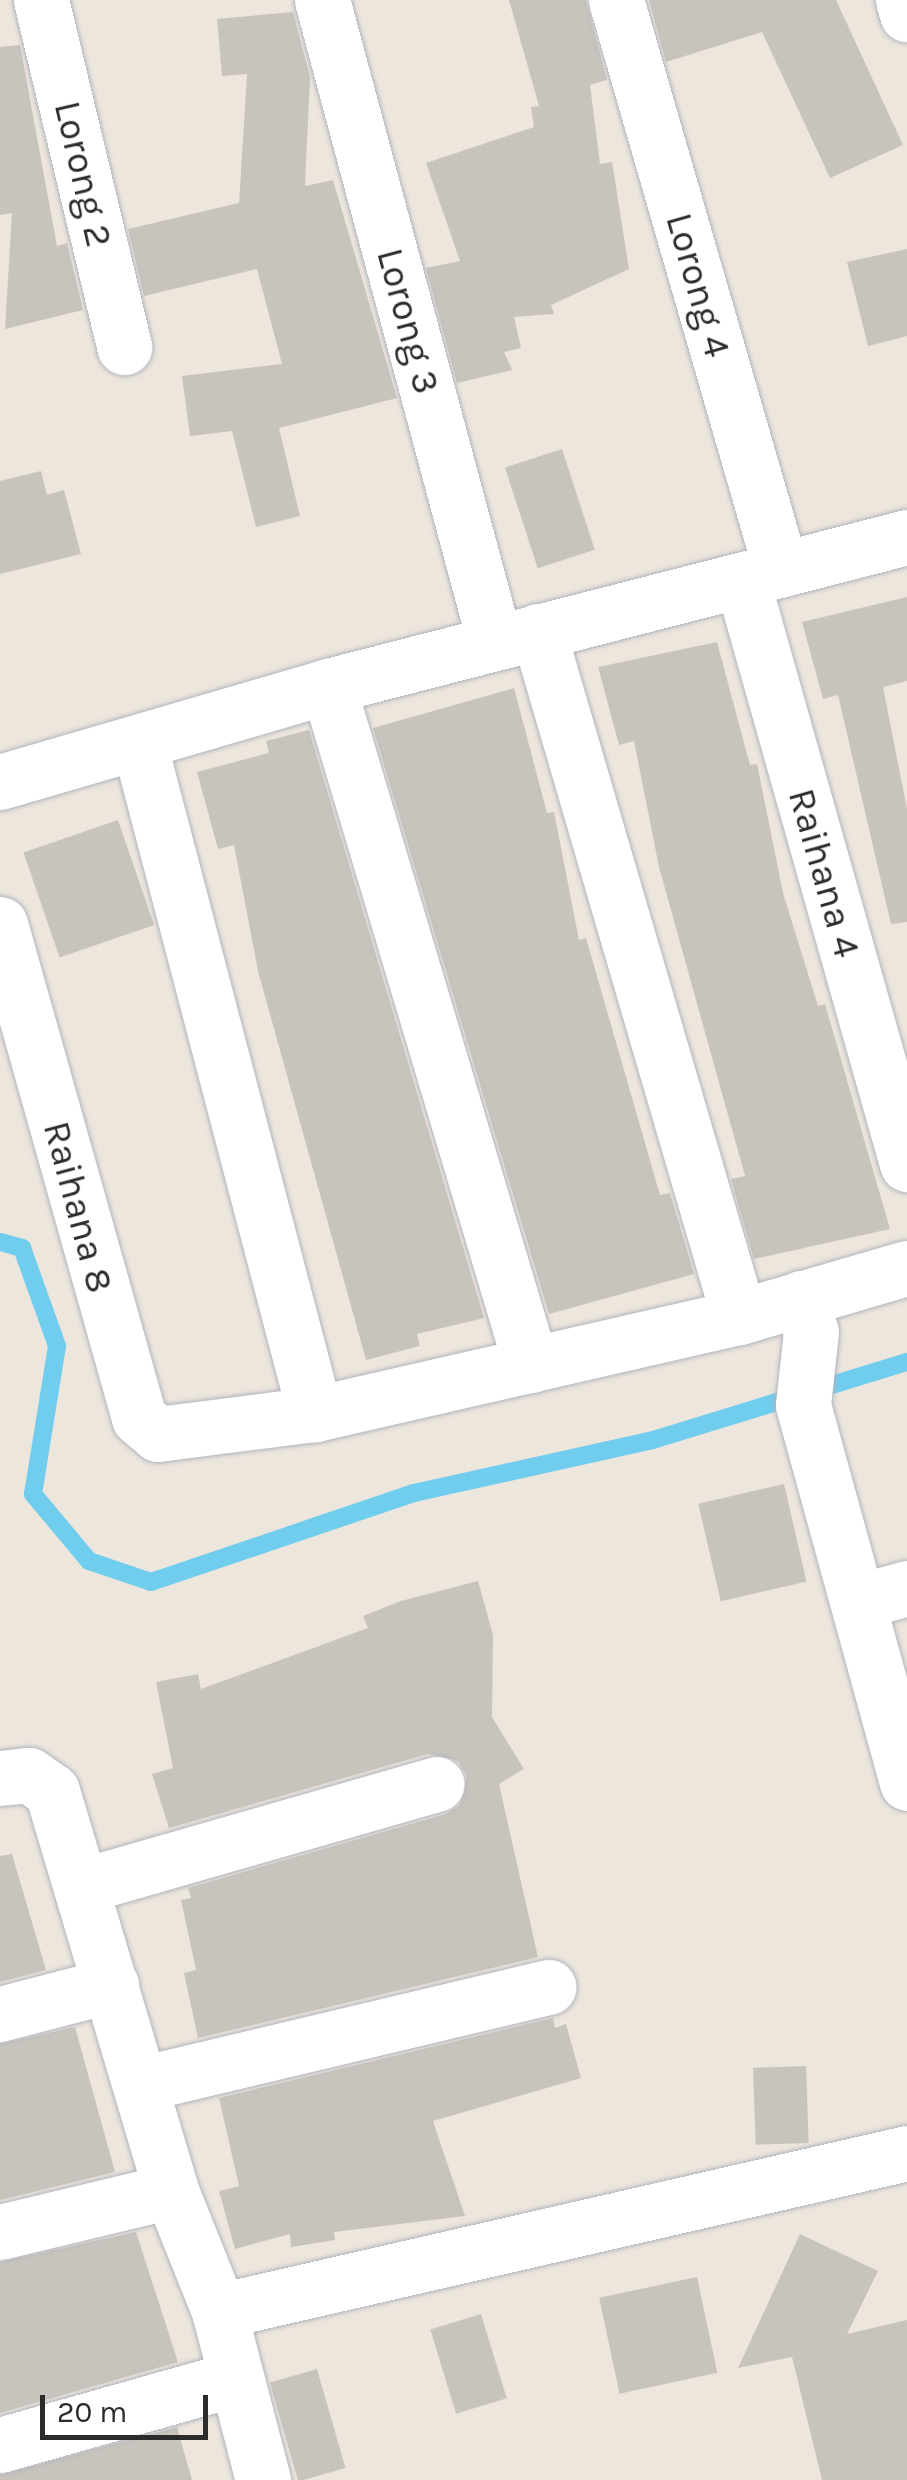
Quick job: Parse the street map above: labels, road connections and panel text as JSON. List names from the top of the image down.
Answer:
{
  "streets": {
    "street": [
      "Lorong 2",
      "Lorong 4",
      "Lorong 3",
      "Raihana 4",
      "Raihana 8"
    ]
  },
  "crossings": [
    ["Lorong 4", "Raihana 4"],
    ["Lorong 3", "Raihana 8"]
  ],
  "scale_bar": "20 m"
}
